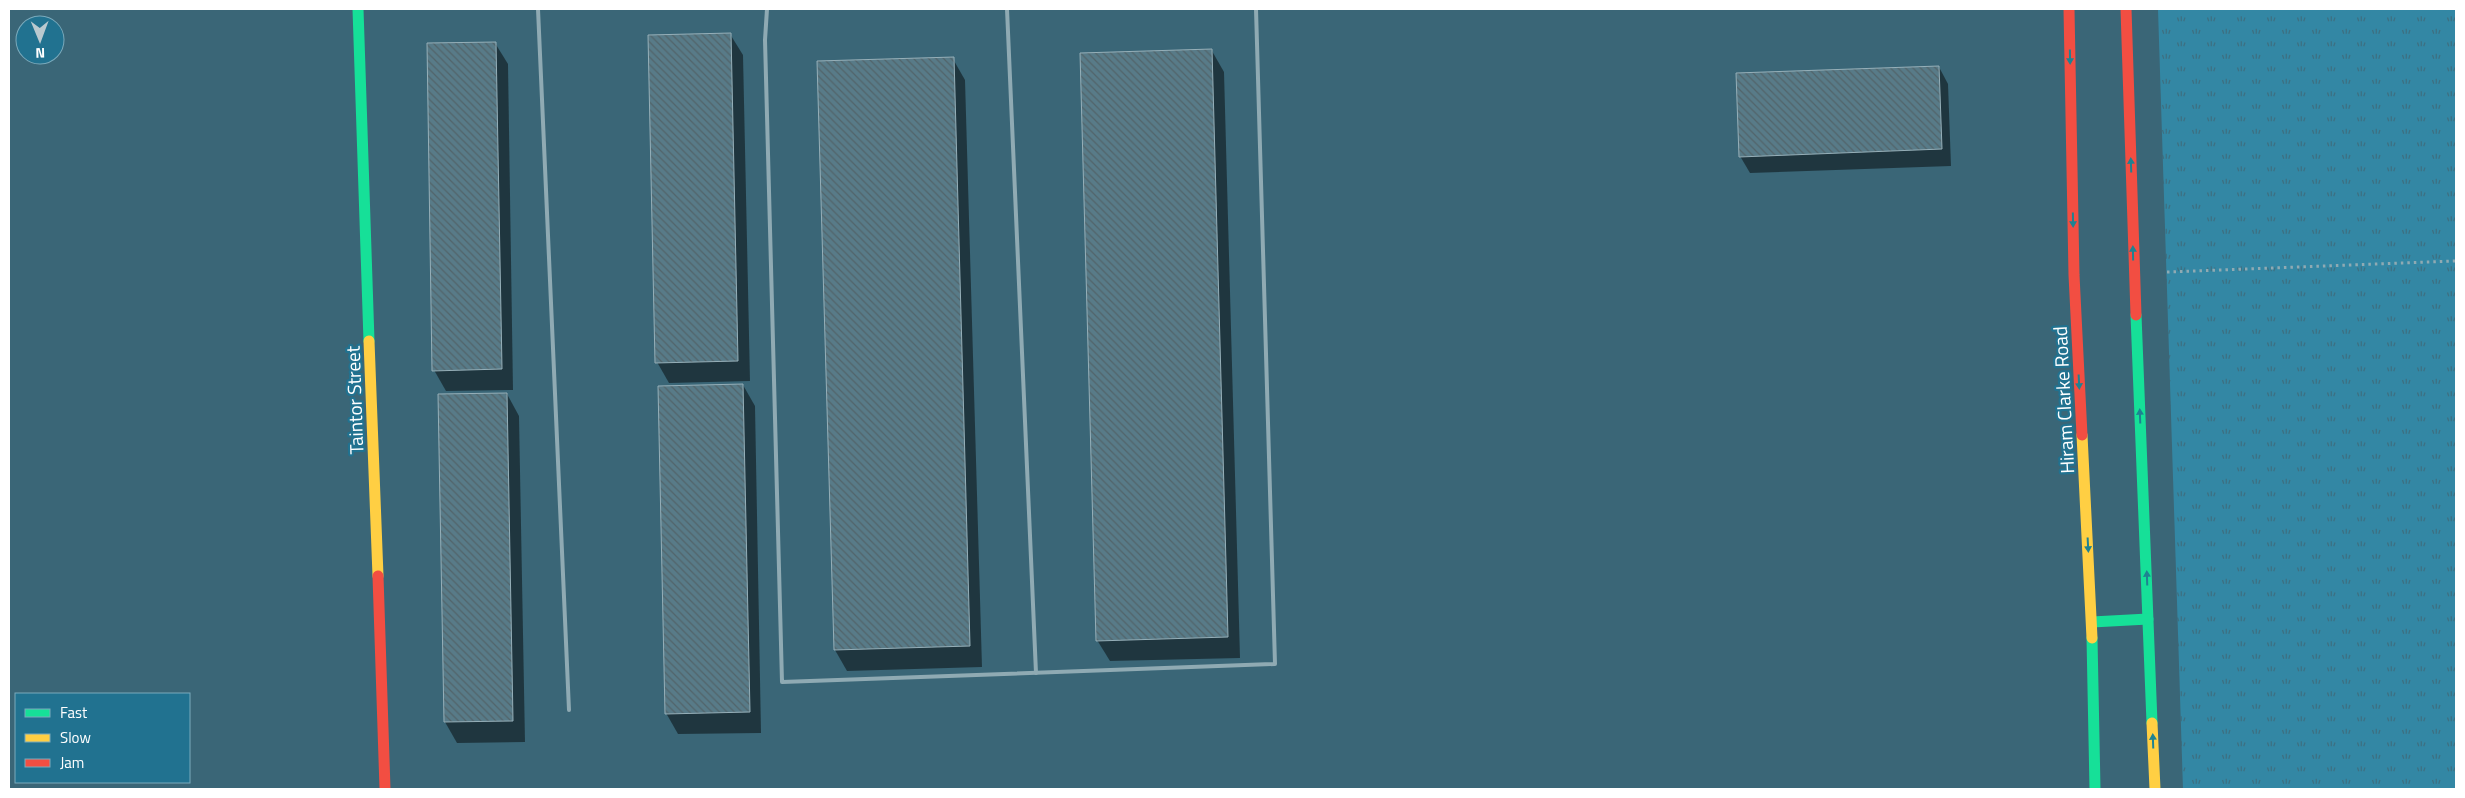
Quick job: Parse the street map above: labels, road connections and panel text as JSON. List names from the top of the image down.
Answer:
{
  "streets": {
    "main road": ["Taintor Street", "Hiram Clarke Road"]
  },
  "legend": ["Fast", "Slow", "Jam"],
  "north": "bottom"
}
